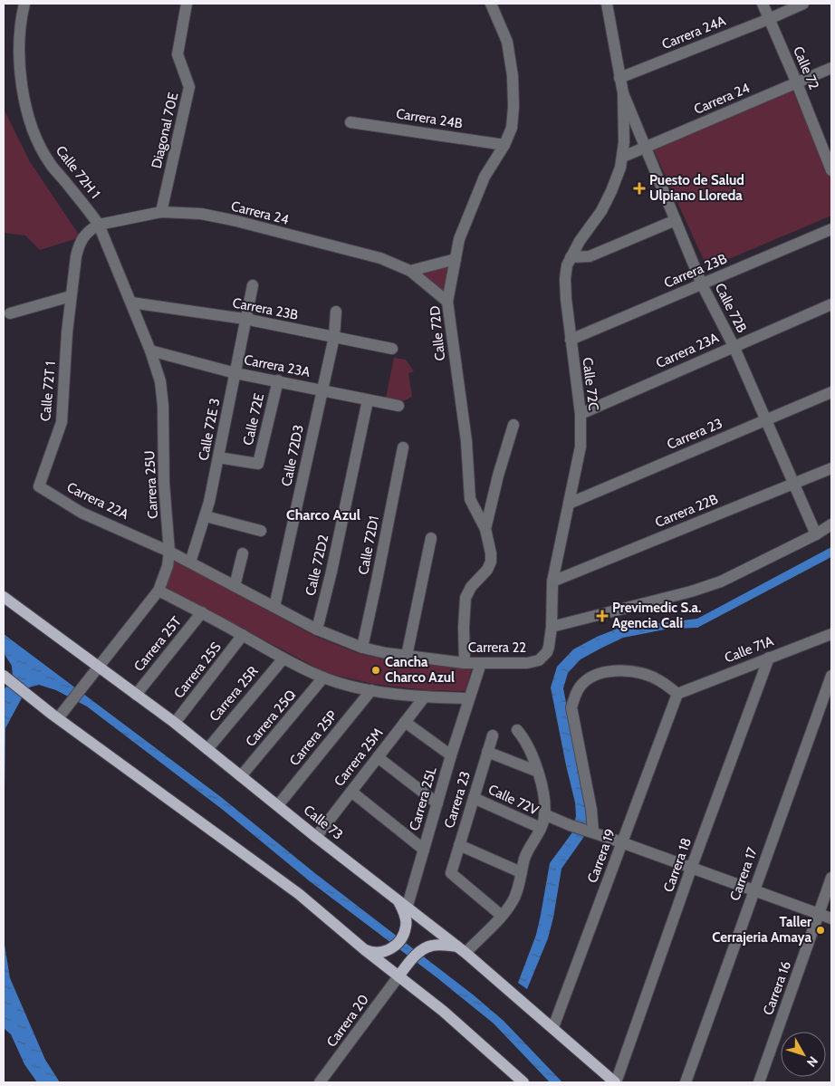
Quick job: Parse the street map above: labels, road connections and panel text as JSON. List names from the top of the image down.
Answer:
{
  "streets": {
    "main road": ["Calle 73"],
    "street": [
      "Carrera 24A",
      "Calle 72",
      "Carrera 24",
      "Carrera 24B",
      "Diagonal 70E",
      "Calle 72H 1",
      "Carrera 23B",
      "Calle 72B",
      "Calle 72D",
      "Carrera 23A",
      "Calle 72C",
      "Calle 72T 1",
      "Calle 72E",
      "Calle 72E 3",
      "Carrera 23",
      "Calle 72D3",
      "Carrera 25U",
      "Carrera 22A",
      "Carrera 22B",
      "Calle 72D1",
      "Calle 72D2",
      "Carrera 25T",
      "Carrera 22",
      "Calle 71A",
      "Carrera 25S",
      "Carrera 25R",
      "Carrera 25Q",
      "Carrera 25P",
      "Carrera 25M",
      "Carrera 25L",
      "Calle 72V",
      "Carrera 19",
      "Carrera 18",
      "Carrera 17",
      "Carrera 16",
      "Carrera 20"
    ]
  },
  "crossings": [
    ["Carrera 24A", "Calle 72"],
    ["Carrera 24A", "Calle 72B"],
    ["Calle 72", "Carrera 24"],
    ["Carrera 24", "Diagonal 70E"],
    ["Carrera 24", "Calle 72H 1"],
    ["Carrera 24", "Calle 72B"],
    ["Carrera 24", "Calle 72D"],
    ["Carrera 24", "Calle 72C"],
    ["Carrera 24", "Calle 72T 1"],
    ["Carrera 24", "Carrera 25U"],
    ["Carrera 24B", "Calle 72D"],
    ["Calle 72H 1", "Calle 72T 1"],
    ["Calle 72H 1", "Carrera 25U"],
    ["Carrera 23B", "Calle 72B"],
    ["Carrera 23B", "Calle 72C"],
    ["Carrera 23B", "Calle 72E 3"],
    ["Carrera 23B", "Calle 72D3"],
    ["Carrera 23B", "Carrera 25U"],
    ["Calle 72B", "Carrera 23A"],
    ["Calle 72B", "Calle 72C"],
    ["Calle 72B", "Carrera 23"],
    ["Calle 72B", "Carrera 22B"],
    ["Calle 72D", "Carrera 22"],
    ["Carrera 23A", "Calle 72C"],
    ["Carrera 23A", "Calle 72E"],
    ["Carrera 23A", "Calle 72E 3"],
    ["Carrera 23A", "Calle 72D3"],
    ["Carrera 23A", "Carrera 25U"],
    ["Carrera 23A", "Calle 72D2"],
    ["Calle 72C", "Carrera 23"],
    ["Calle 72C", "Carrera 22B"],
    ["Calle 72C", "Carrera 22"],
    ["Calle 72T 1", "Carrera 25U"],
    ["Calle 72T 1", "Carrera 22A"],
    ["Calle 72E", "Calle 72E 3"],
    ["Calle 72E 3", "Carrera 22"],
    ["Carrera 23", "Calle 72V"],
    ["Calle 72D3", "Carrera 22"],
    ["Carrera 25U", "Carrera 22A"],
    ["Carrera 25U", "Carrera 22"],
    ["Carrera 25U", "Calle 73"],
    ["Carrera 22A", "Carrera 22"],
    ["Calle 72D1", "Carrera 22"],
    ["Calle 72D2", "Carrera 22"],
    ["Carrera 25T", "Calle 73"],
    ["Carrera 22", "Carrera 25L"],
    ["Calle 71A", "Carrera 19"],
    ["Calle 71A", "Carrera 18"],
    ["Carrera 25S", "Calle 73"],
    ["Carrera 25R", "Calle 73"],
    ["Carrera 25Q", "Calle 73"],
    ["Carrera 25P", "Calle 73"],
    ["Carrera 25M", "Calle 73"],
    ["Carrera 25L", "Calle 73"],
    ["Calle 73", "Carrera 19"],
    ["Calle 73", "Carrera 18"]
  ],
  "districts": ["Charco Azul"],
  "places": {
    "health": ["Puesto de Salud Ulpiano Lloreda", "Previmedic S.a. Agencia Cali"],
    "other": ["Cancha Charco Azul", "Taller Cerrajeria Amaya"]
  },
  "north": "bottom right"
}
